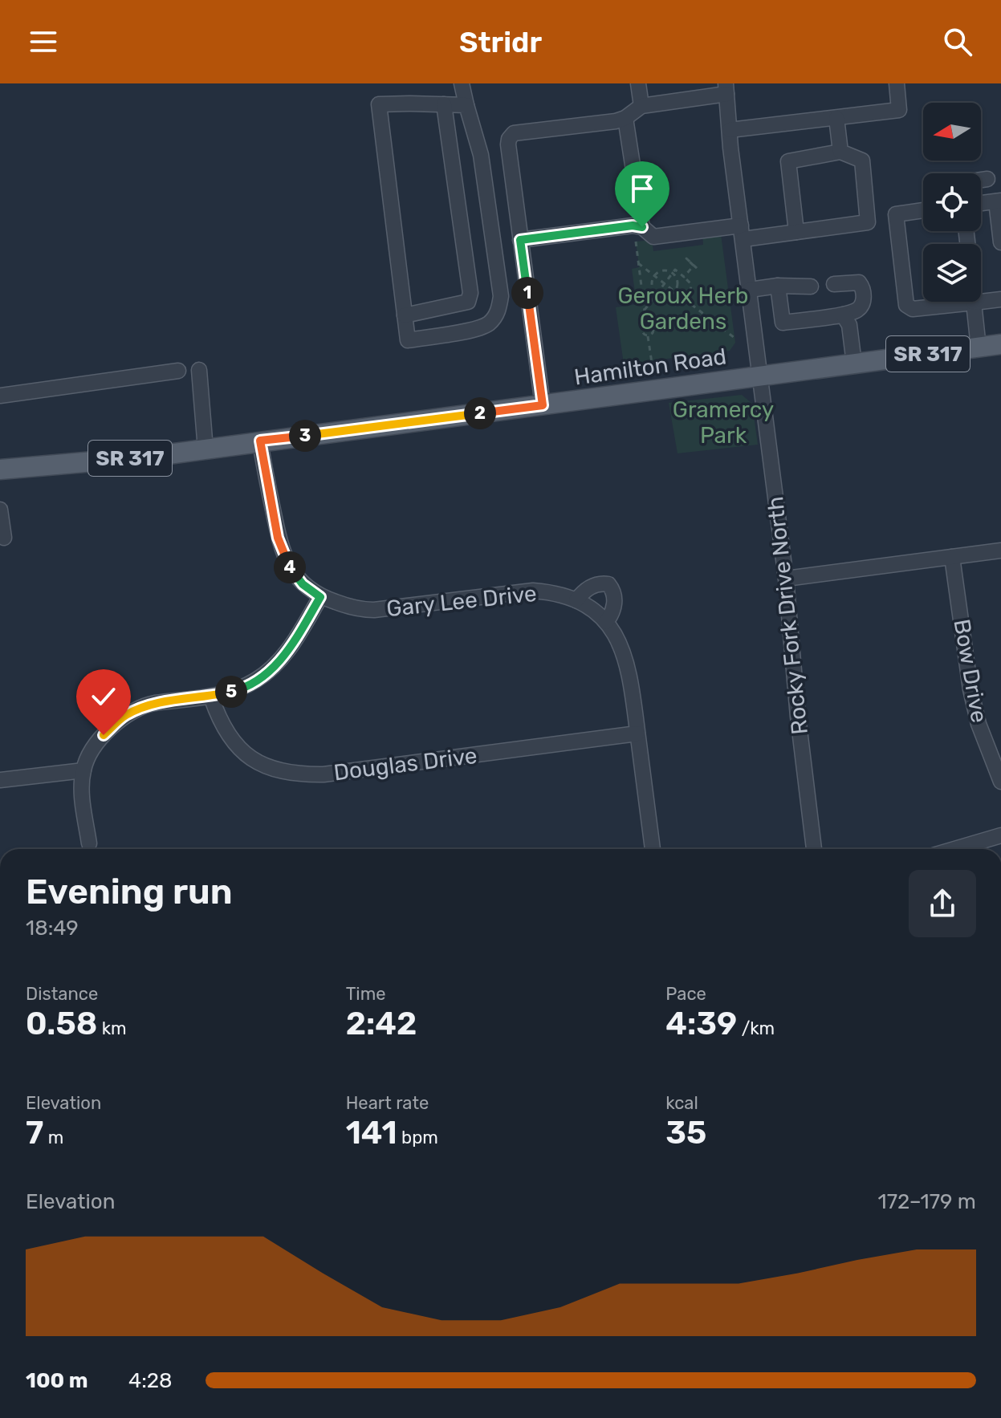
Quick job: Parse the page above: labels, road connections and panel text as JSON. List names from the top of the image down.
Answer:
{
  "streets": {
    "main road": ["SR 317", "Hamilton Road"],
    "street": [
      "Gary Lee Drive",
      "Rocky Fork Drive North",
      "Bow Drive",
      "Douglas Drive"
    ]
  },
  "crossings": [
    ["Hamilton Road", "Gary Lee Drive"],
    ["Hamilton Road", "Rocky Fork Drive North"],
    ["Gary Lee Drive", "Douglas Drive"]
  ],
  "parks": ["Geroux Herb Gardens", "Gramercy Park"],
  "north": "left",
  "page": {
    "header": "Stridr",
    "pins": [
      "1",
      "2",
      "3",
      "4",
      "5"
    ],
    "heading": ["Evening run", "18:49"],
    "stats": [
      ["Distance", "0.58 km"],
      ["Time", "2:42"],
      ["Pace", "4:39 /km"],
      ["Elevation", "7 m"],
      ["Heart rate", "141 bpm"],
      ["kcal", "35"]
    ],
    "chart": ["Elevation", "172–179 m"],
    "list": [
      {
        "name": "100 m",
        "note": "4:28"
      }
    ]
  }
}
